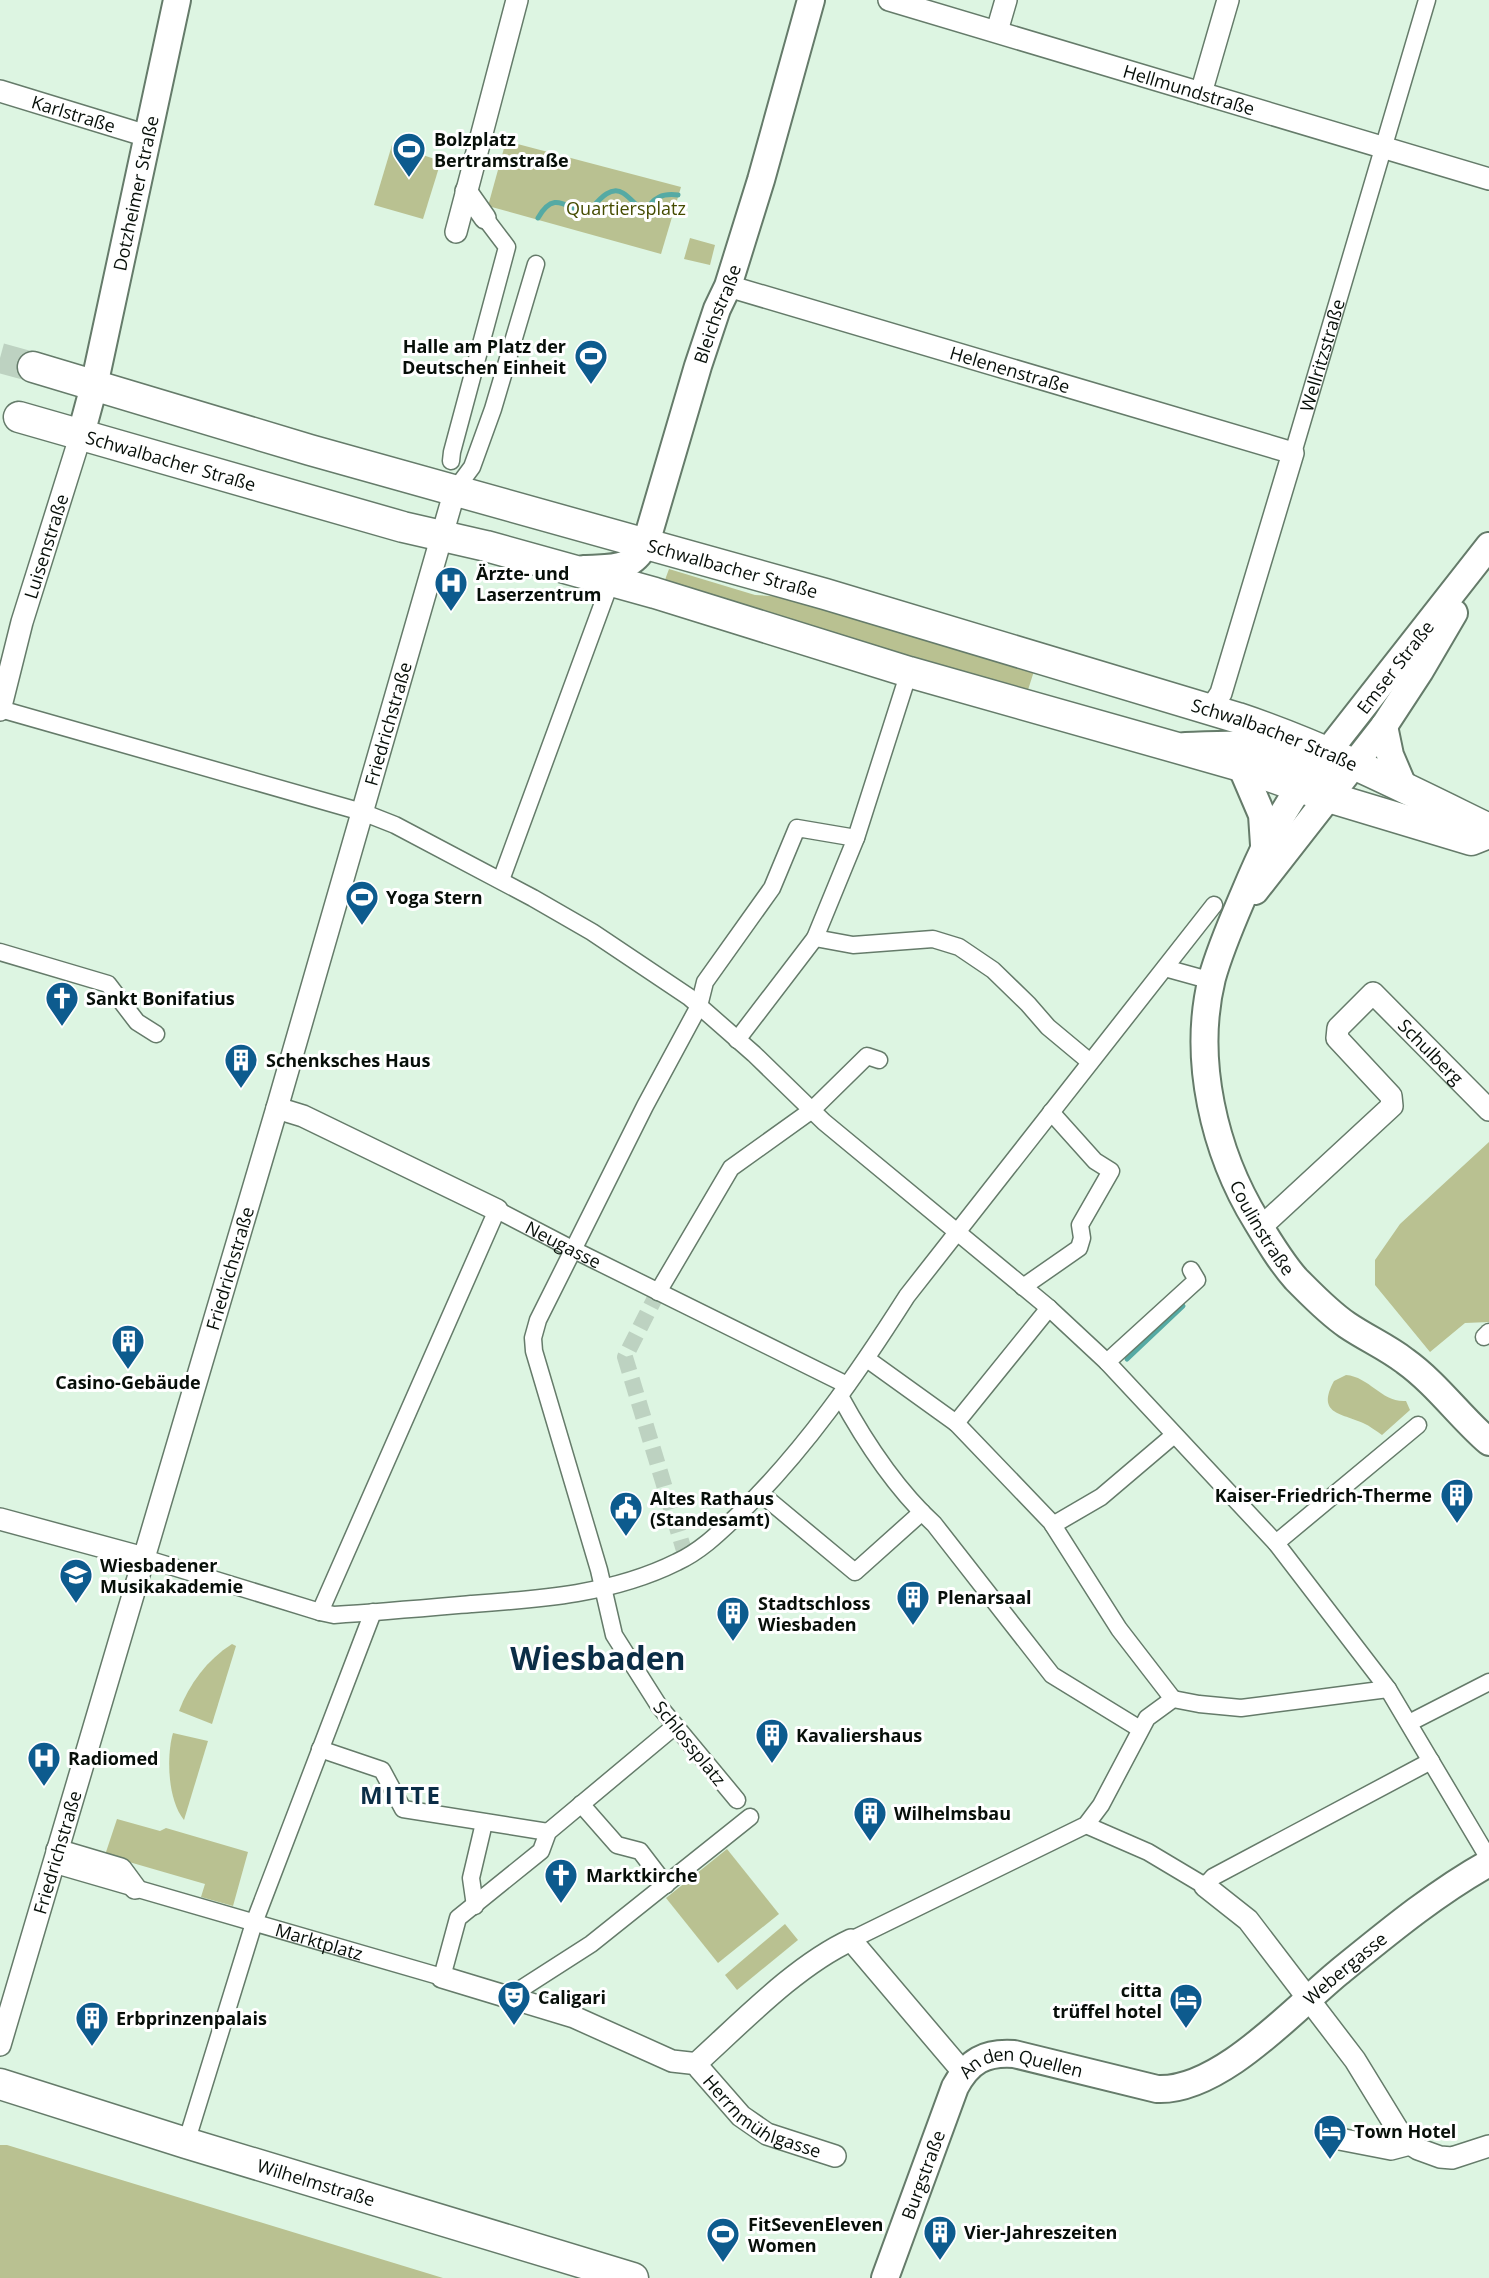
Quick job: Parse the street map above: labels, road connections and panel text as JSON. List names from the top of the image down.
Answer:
{
  "streets": {
    "main road": ["Schwalbacher Straße", "Wilhelmstraße"],
    "street": [
      "Hellmundstraße",
      "Karlstraße",
      "Dotzheimer Straße",
      "Bleichstraße",
      "Wellritzstraße",
      "Helenenstraße",
      "Luisenstraße",
      "Emser Straße",
      "Friedrichstraße",
      "Schulberg",
      "Coulinstraße",
      "Neugasse",
      "Schlossplatz",
      "Marktplatz",
      "Webergasse",
      "An den Quellen",
      "Herrnmühlgasse",
      "Burgstraße"
    ]
  },
  "crossings": [
    ["Hellmundstraße", "Wellritzstraße"],
    ["Karlstraße", "Dotzheimer Straße"],
    ["Dotzheimer Straße", "Schwalbacher Straße"],
    ["Dotzheimer Straße", "Luisenstraße"],
    ["Bleichstraße", "Helenenstraße"],
    ["Bleichstraße", "Schwalbacher Straße"],
    ["Wellritzstraße", "Helenenstraße"],
    ["Wellritzstraße", "Schwalbacher Straße"],
    ["Schwalbacher Straße", "Luisenstraße"],
    ["Schwalbacher Straße", "Emser Straße"],
    ["Schwalbacher Straße", "Friedrichstraße"],
    ["Schwalbacher Straße", "Coulinstraße"],
    ["Emser Straße", "Coulinstraße"],
    ["Friedrichstraße", "Neugasse"],
    ["Schulberg", "Coulinstraße"],
    ["Neugasse", "Schlossplatz"],
    ["Marktplatz", "Herrnmühlgasse"],
    ["Webergasse", "An den Quellen"],
    ["An den Quellen", "Burgstraße"]
  ],
  "districts": ["Wiesbaden", "MITTE"],
  "parks": ["Quartiersplatz"],
  "places": {
    "sports": [
      "Bolzplatz Bertramstraße",
      "Halle am Platz der Deutschen Einheit",
      "Yoga Stern",
      "FitSevenEleven Women"
    ],
    "hospital": ["Ärzte- und Laserzentrum", "Radiomed"],
    "church": ["Sankt Bonifatius", "Marktkirche"],
    "building": [
      "Schenksches Haus",
      "Casino-Gebäude",
      "Kaiser-Friedrich-Therme",
      "Plenarsaal",
      "Stadtschloss Wiesbaden",
      "Kavaliershaus",
      "Wilhelmsbau",
      "Erbprinzenpalais",
      "Vier-Jahreszeiten"
    ],
    "public building": ["Altes Rathaus (Standesamt)"],
    "school or university": ["Wiesbadener Musikakademie"],
    "theatre": ["Caligari"],
    "hotel": ["citta trüffel hotel", "Town Hotel"]
  }
}
